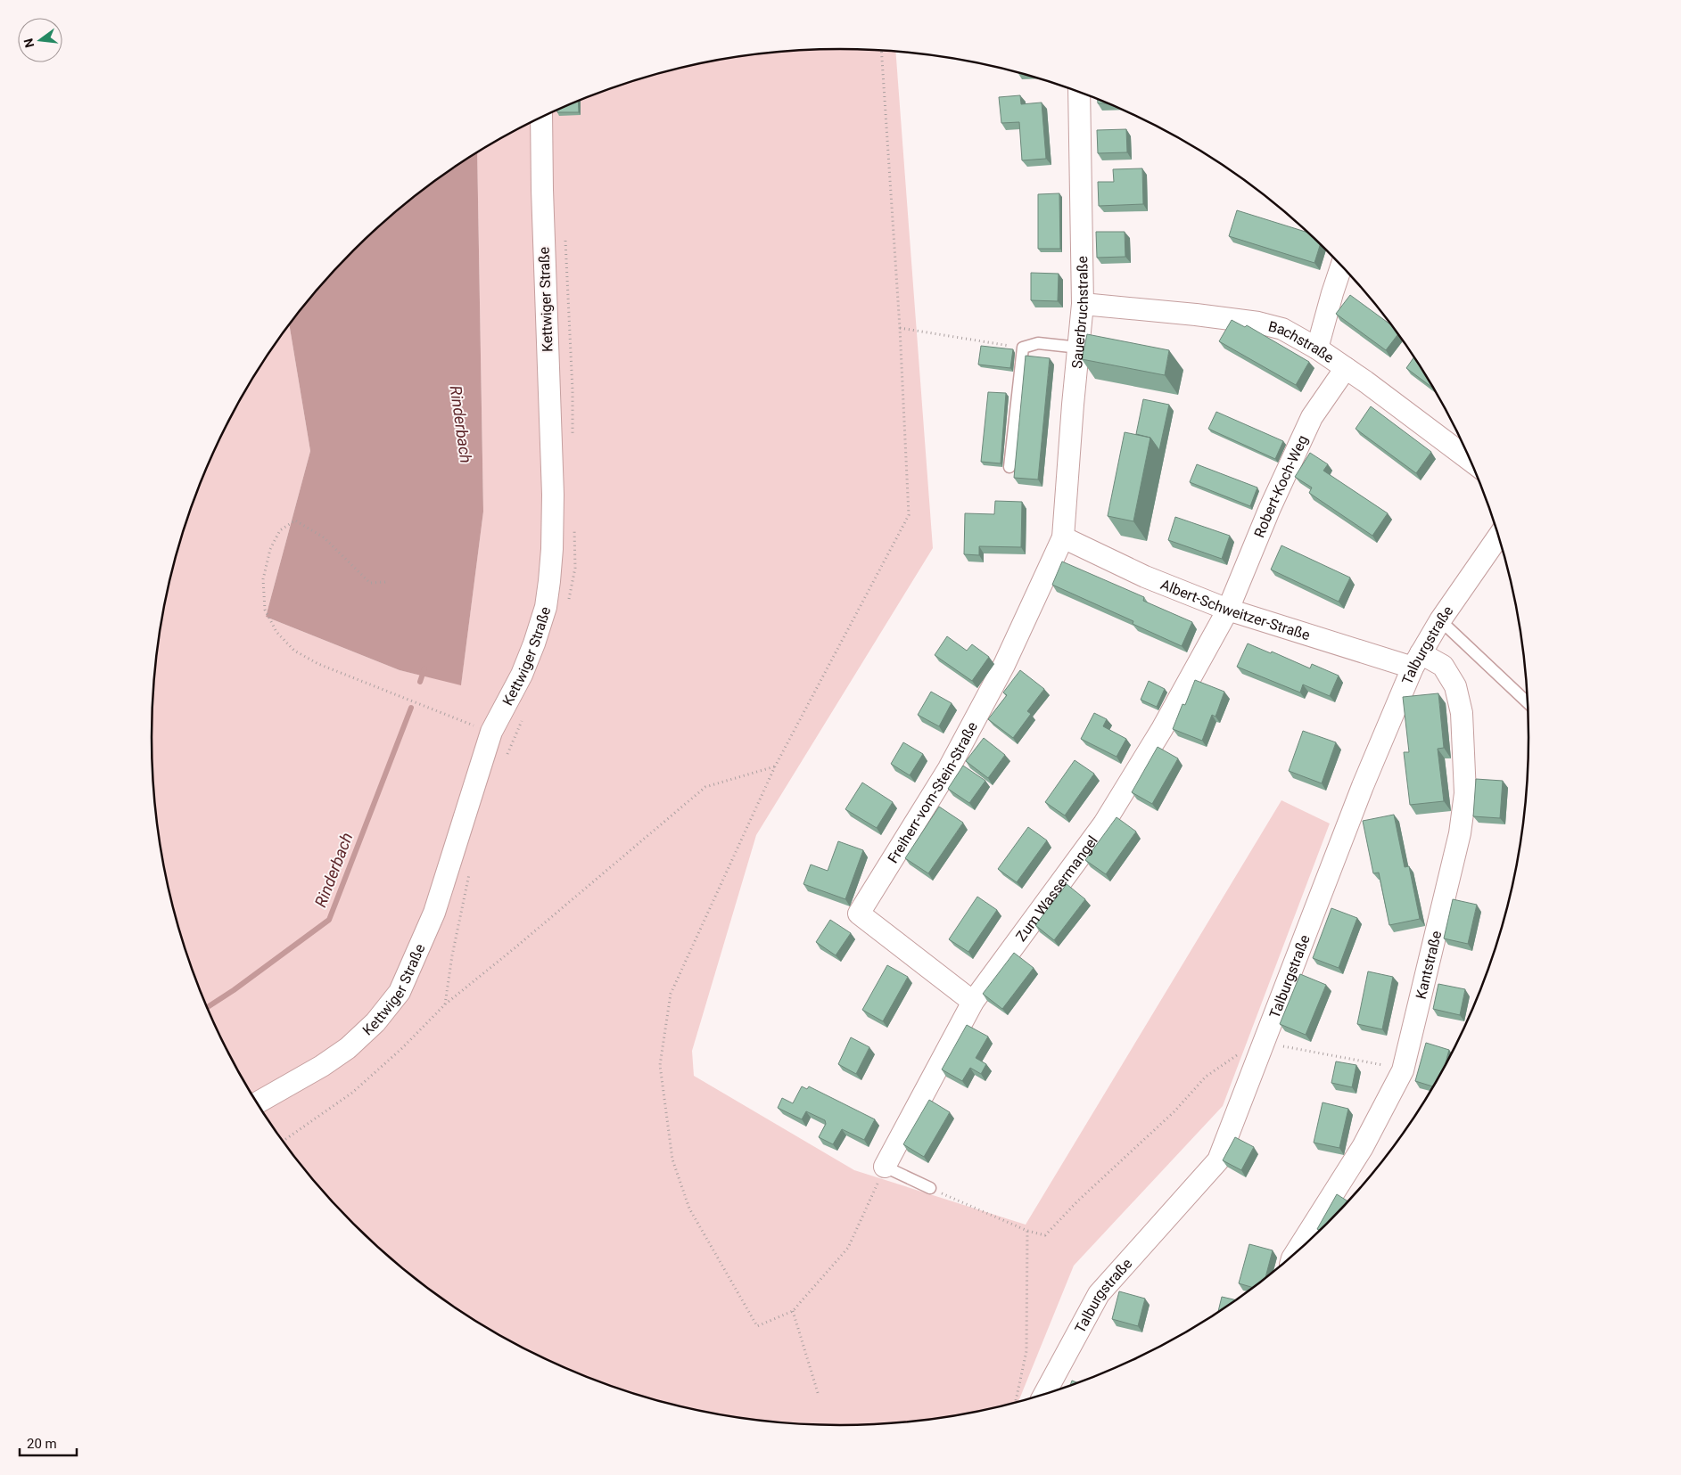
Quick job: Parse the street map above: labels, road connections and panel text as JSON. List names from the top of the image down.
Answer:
{
  "streets": {
    "street": [
      "Kettwiger Straße",
      "Sauerbruchstraße",
      "Bachstraße",
      "Robert-Koch-Weg",
      "Albert-Schweitzer-Straße",
      "Talburgstraße",
      "Freiherr-vom-Stein-Straße",
      "Zum Wassermangel",
      "Kantstraße"
    ]
  },
  "crossings": [
    ["Sauerbruchstraße", "Bachstraße"],
    ["Sauerbruchstraße", "Albert-Schweitzer-Straße"],
    ["Sauerbruchstraße", "Freiherr-vom-Stein-Straße"],
    ["Bachstraße", "Robert-Koch-Weg"],
    ["Robert-Koch-Weg", "Albert-Schweitzer-Straße"],
    ["Robert-Koch-Weg", "Zum Wassermangel"],
    ["Albert-Schweitzer-Straße", "Talburgstraße"],
    ["Albert-Schweitzer-Straße", "Freiherr-vom-Stein-Straße"],
    ["Albert-Schweitzer-Straße", "Zum Wassermangel"],
    ["Albert-Schweitzer-Straße", "Kantstraße"],
    ["Talburgstraße", "Kantstraße"],
    ["Freiherr-vom-Stein-Straße", "Zum Wassermangel"]
  ],
  "water": ["Rinderbach"],
  "scale_bar": "20 m",
  "north": "left"
}
